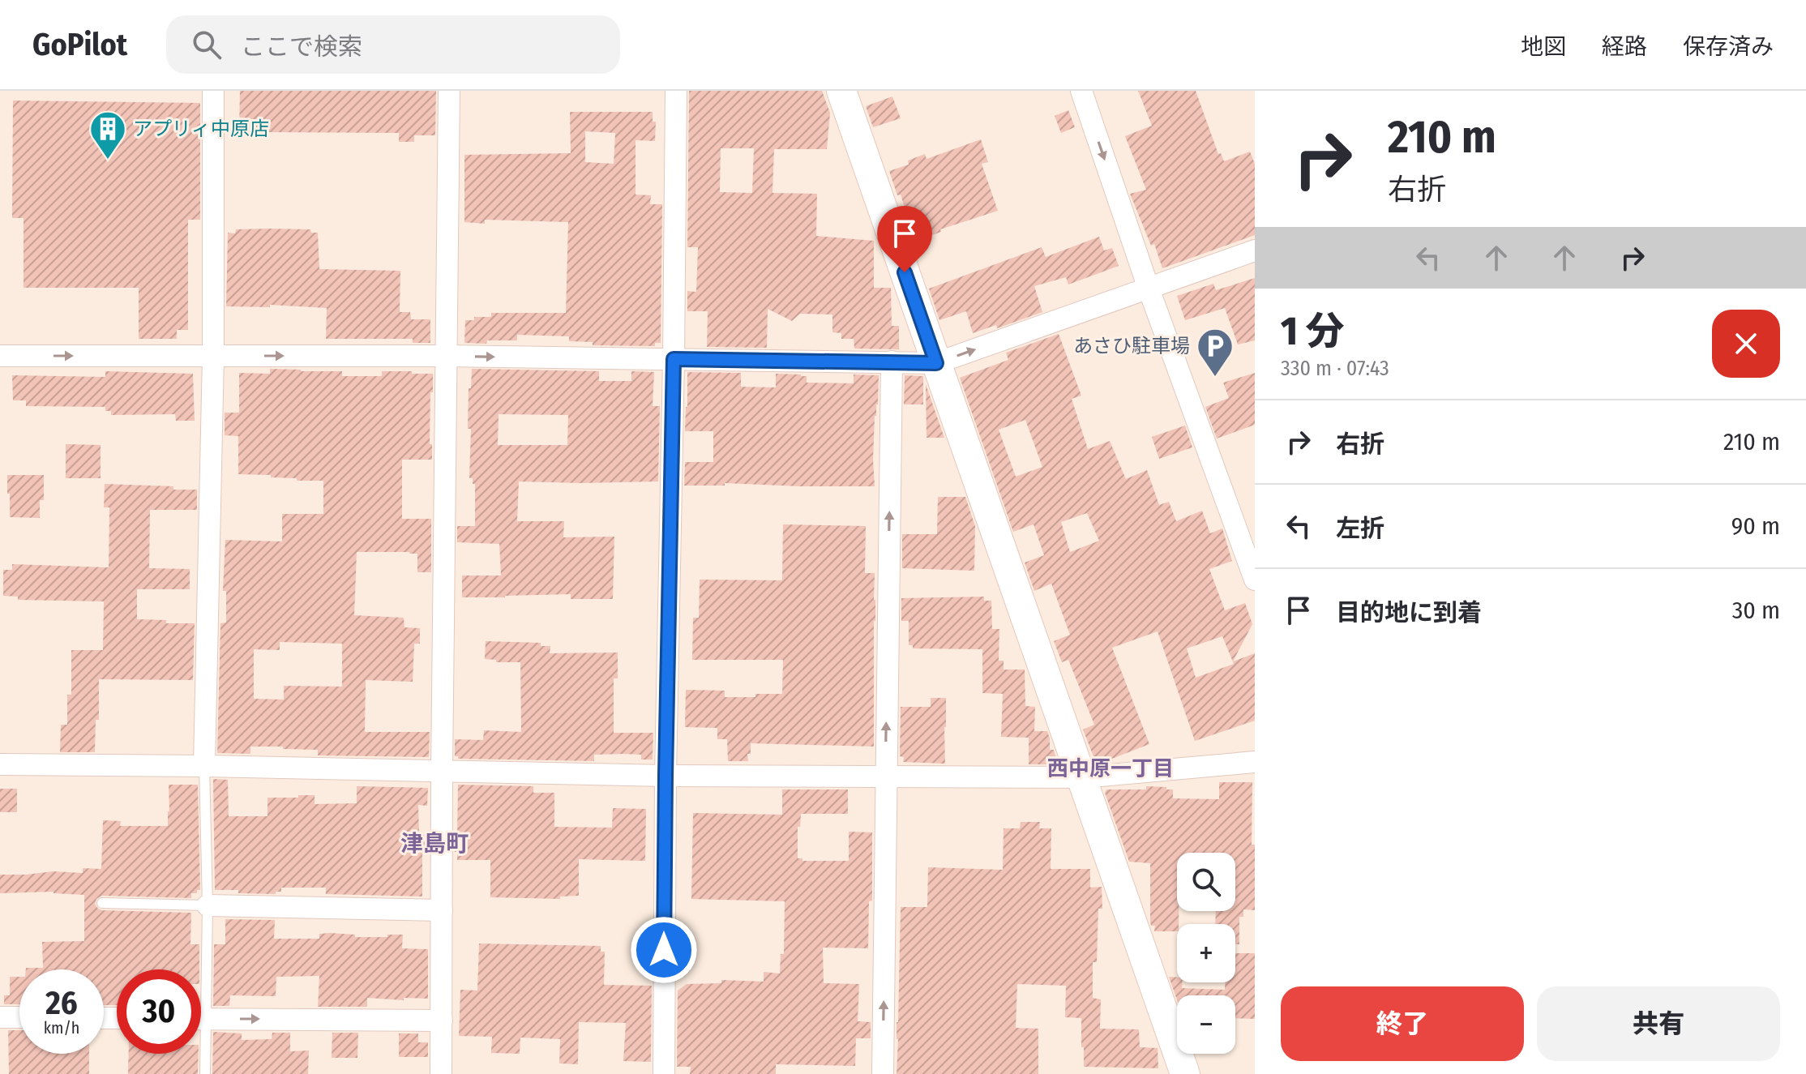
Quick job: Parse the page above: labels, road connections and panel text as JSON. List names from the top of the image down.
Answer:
{
  "districts": ["西中原一丁目", "津島町"],
  "places": {
    "building": ["アプリィ中原店"],
    "parking": ["あさひ駐車場"]
  },
  "page": {
    "header": "GoPilot",
    "search": "ここで検索",
    "nav": ["地図", "経路", "保存済み"],
    "turn": ["210 m", "右折"],
    "heading": ["1 分", "330 m · 07:43"],
    "list": [
      {
        "name": "右折",
        "value": "210 m"
      },
      {
        "name": "左折",
        "value": "90 m"
      },
      {
        "name": "目的地に到着",
        "value": "30 m"
      }
    ],
    "map_buttons": ["+", "−"],
    "speed": "26 km/h",
    "limit": "30",
    "buttons": ["終了", "共有"]
  }
}
